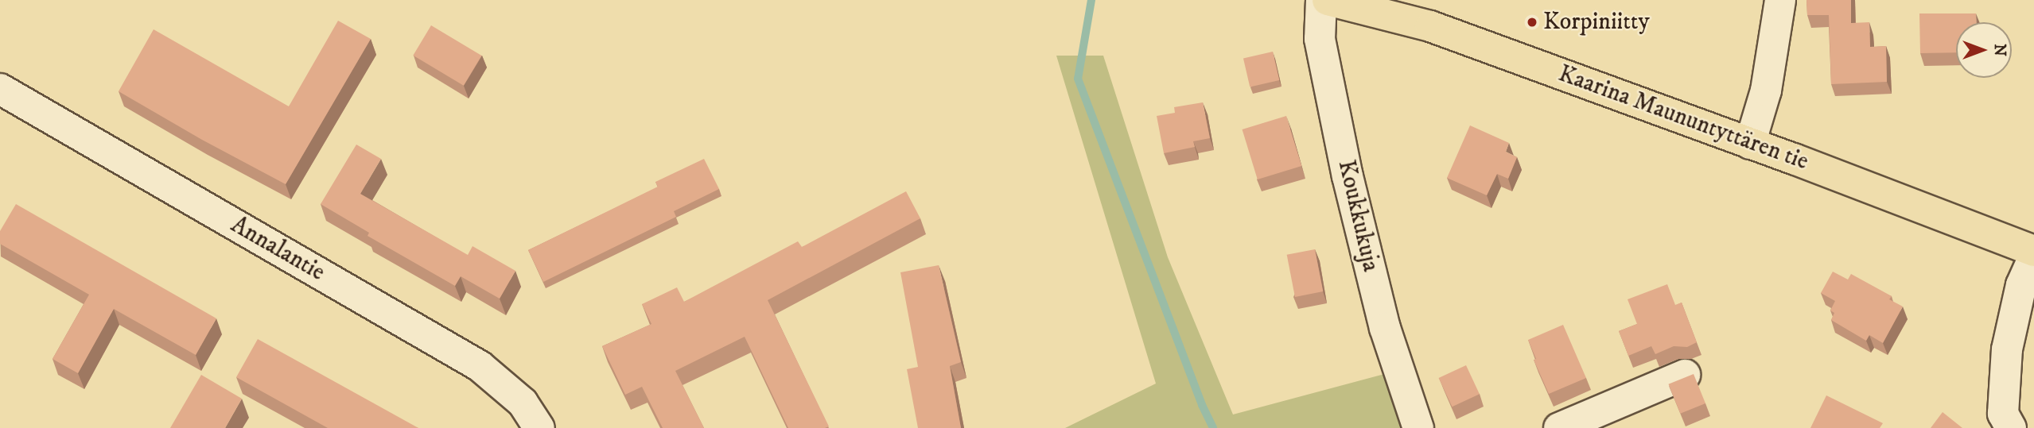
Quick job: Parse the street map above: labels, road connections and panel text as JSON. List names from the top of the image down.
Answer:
{
  "streets": {
    "main road": ["Kaarina Maununtyttären tie"],
    "street": ["Koukkukuja", "Annalantie"]
  },
  "places": ["Korpiniitty"],
  "north": "right"
}
